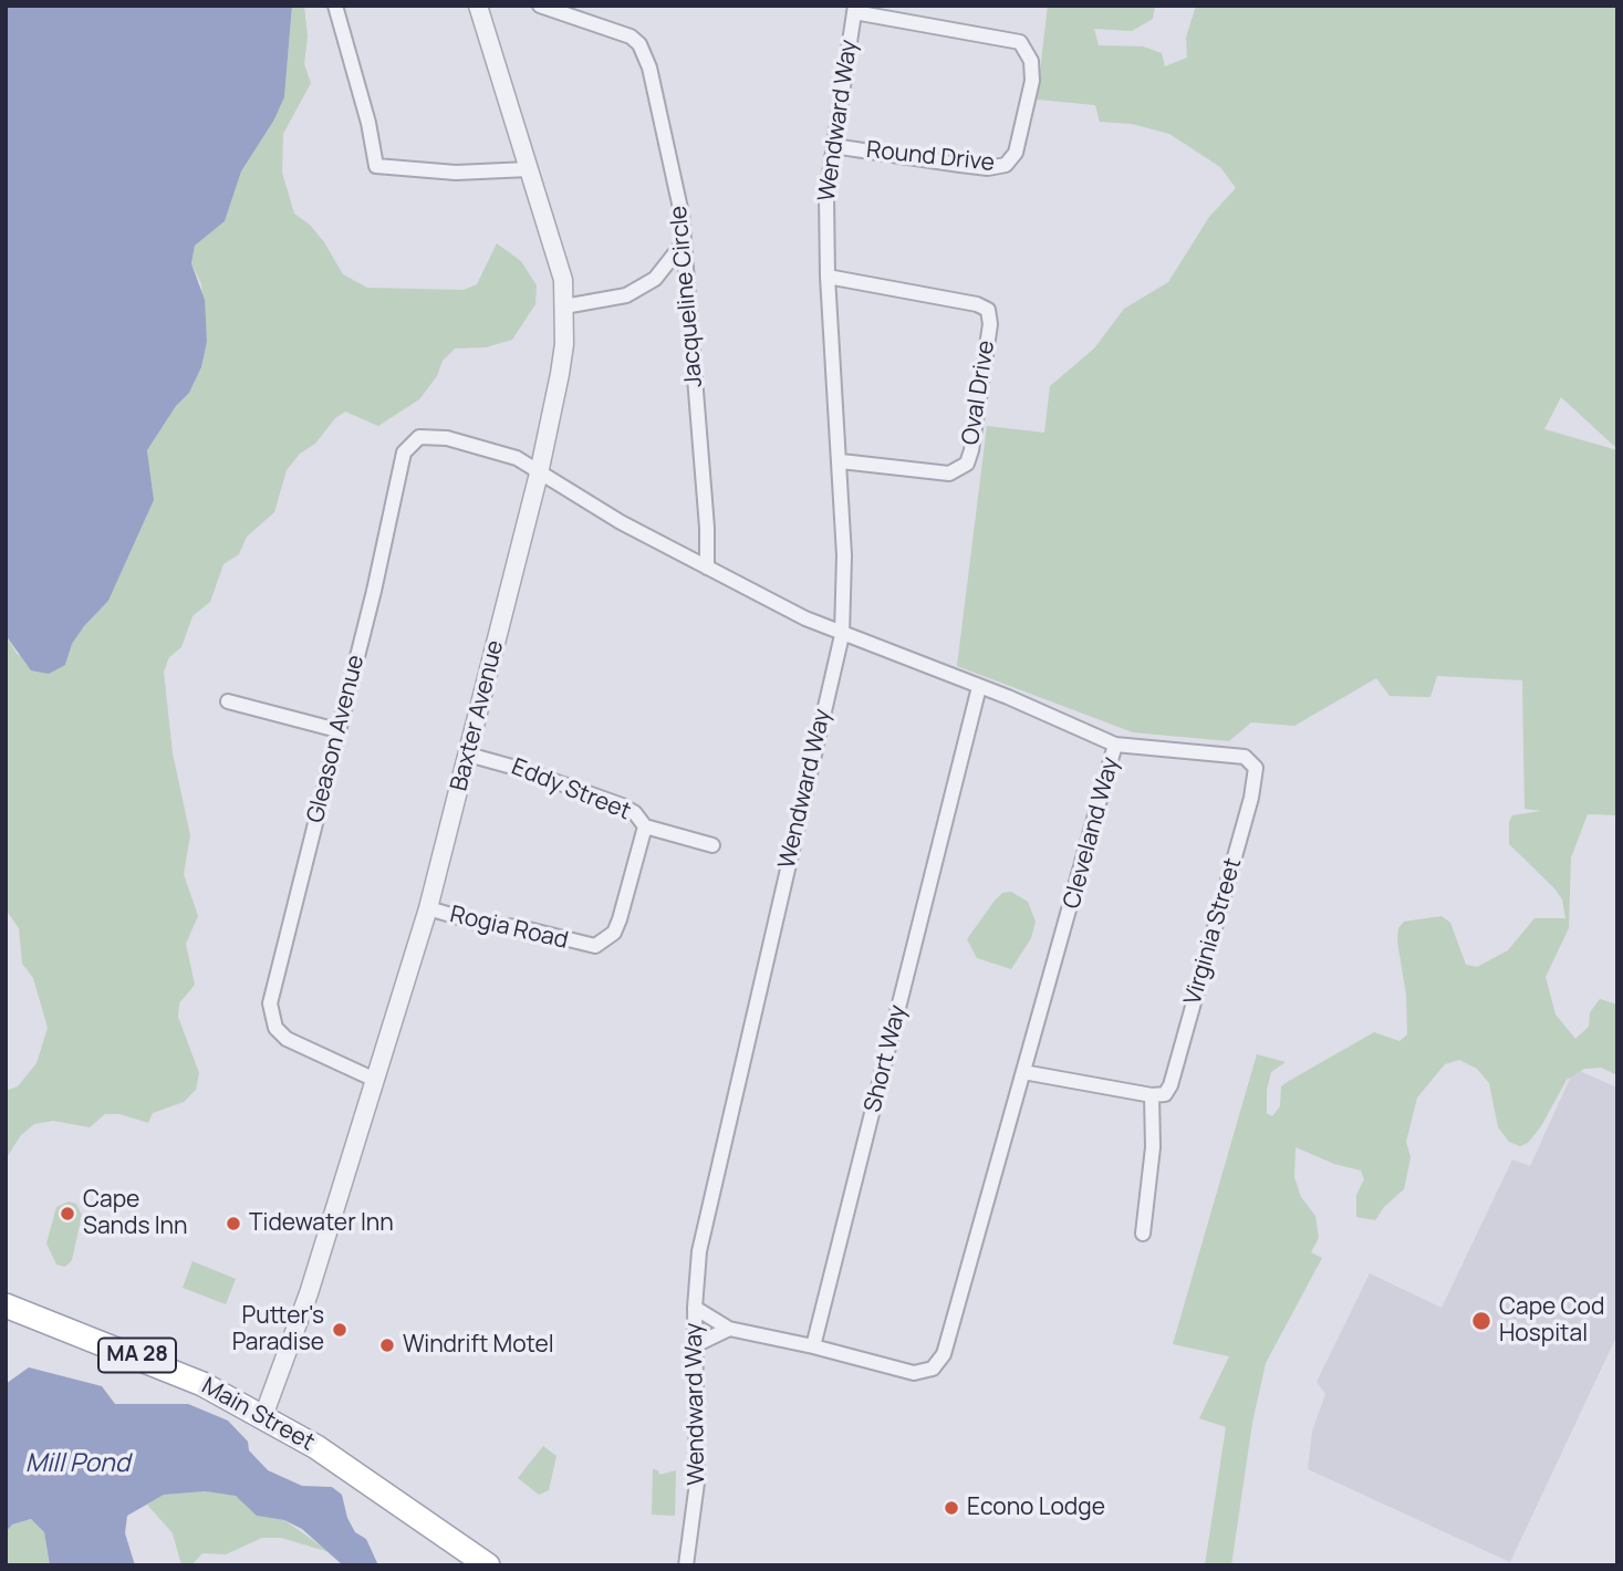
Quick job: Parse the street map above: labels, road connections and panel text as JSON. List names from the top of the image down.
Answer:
{
  "streets": {
    "main road": ["MA 28", "Main Street"],
    "street": [
      "Wendward Way",
      "Round Drive",
      "Jacqueline Circle",
      "Oval Drive",
      "Baxter Avenue",
      "Gleason Avenue",
      "Eddy Street",
      "Cleveland Way",
      "Rogia Road",
      "Virginia Street",
      "Short Way"
    ]
  },
  "crossings": [
    ["Wendward Way", "Round Drive"],
    ["Wendward Way", "Oval Drive"],
    ["Wendward Way", "Cleveland Way"],
    ["Jacqueline Circle", "Cleveland Way"],
    ["Baxter Avenue", "Gleason Avenue"],
    ["Baxter Avenue", "Eddy Street"],
    ["Baxter Avenue", "Cleveland Way"],
    ["Baxter Avenue", "Rogia Road"],
    ["Baxter Avenue", "Main Street"],
    ["Gleason Avenue", "Cleveland Way"],
    ["Eddy Street", "Rogia Road"],
    ["Cleveland Way", "Virginia Street"],
    ["Cleveland Way", "Short Way"]
  ],
  "water": ["Mill Pond"],
  "places": [
    "Cape Sands Inn",
    "Tidewater Inn",
    "Cape Cod Hospital",
    "Putter's Paradise",
    "Windrift Motel",
    "Econo Lodge"
  ]
}
